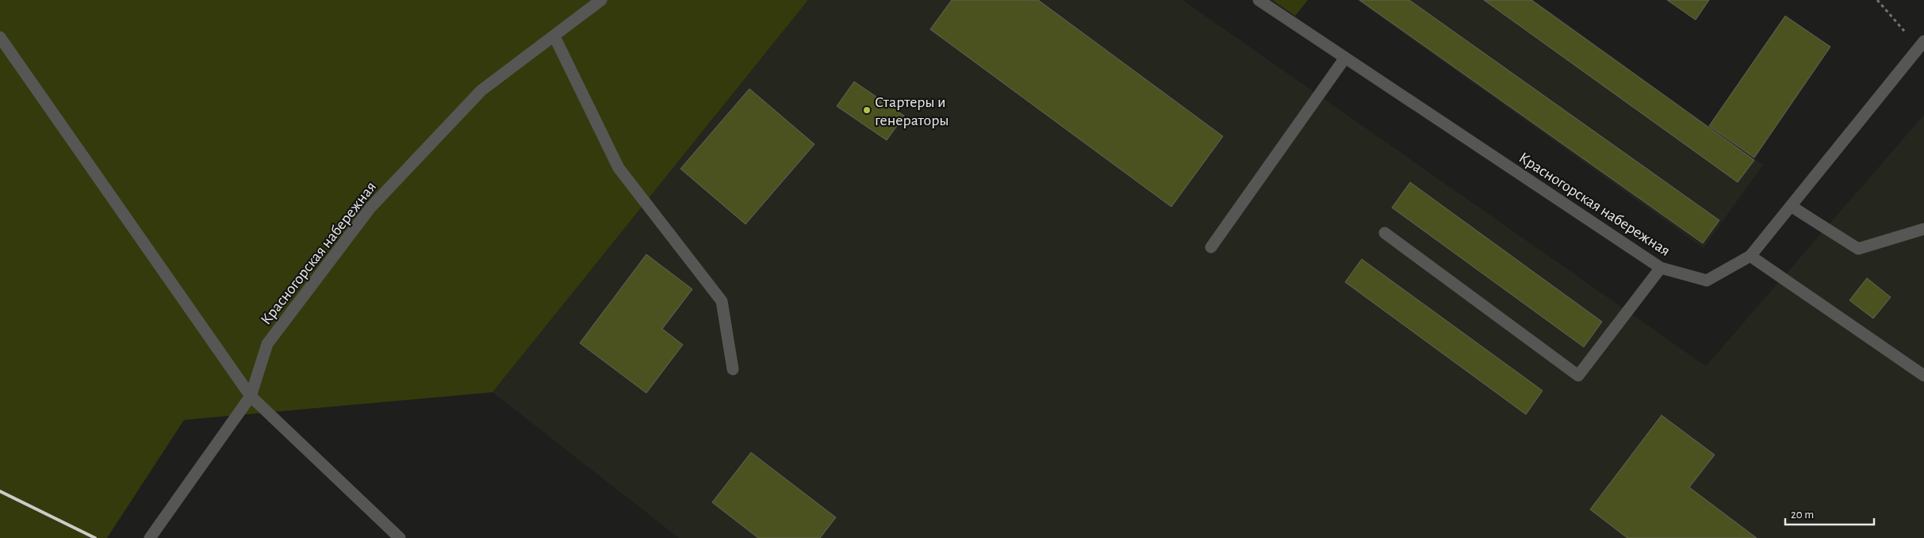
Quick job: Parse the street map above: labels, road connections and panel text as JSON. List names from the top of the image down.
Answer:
{
  "streets": {
    "street": ["Краcногорская набережная"]
  },
  "places": ["Стартеры и генераторы"],
  "scale_bar": "20 m"
}
